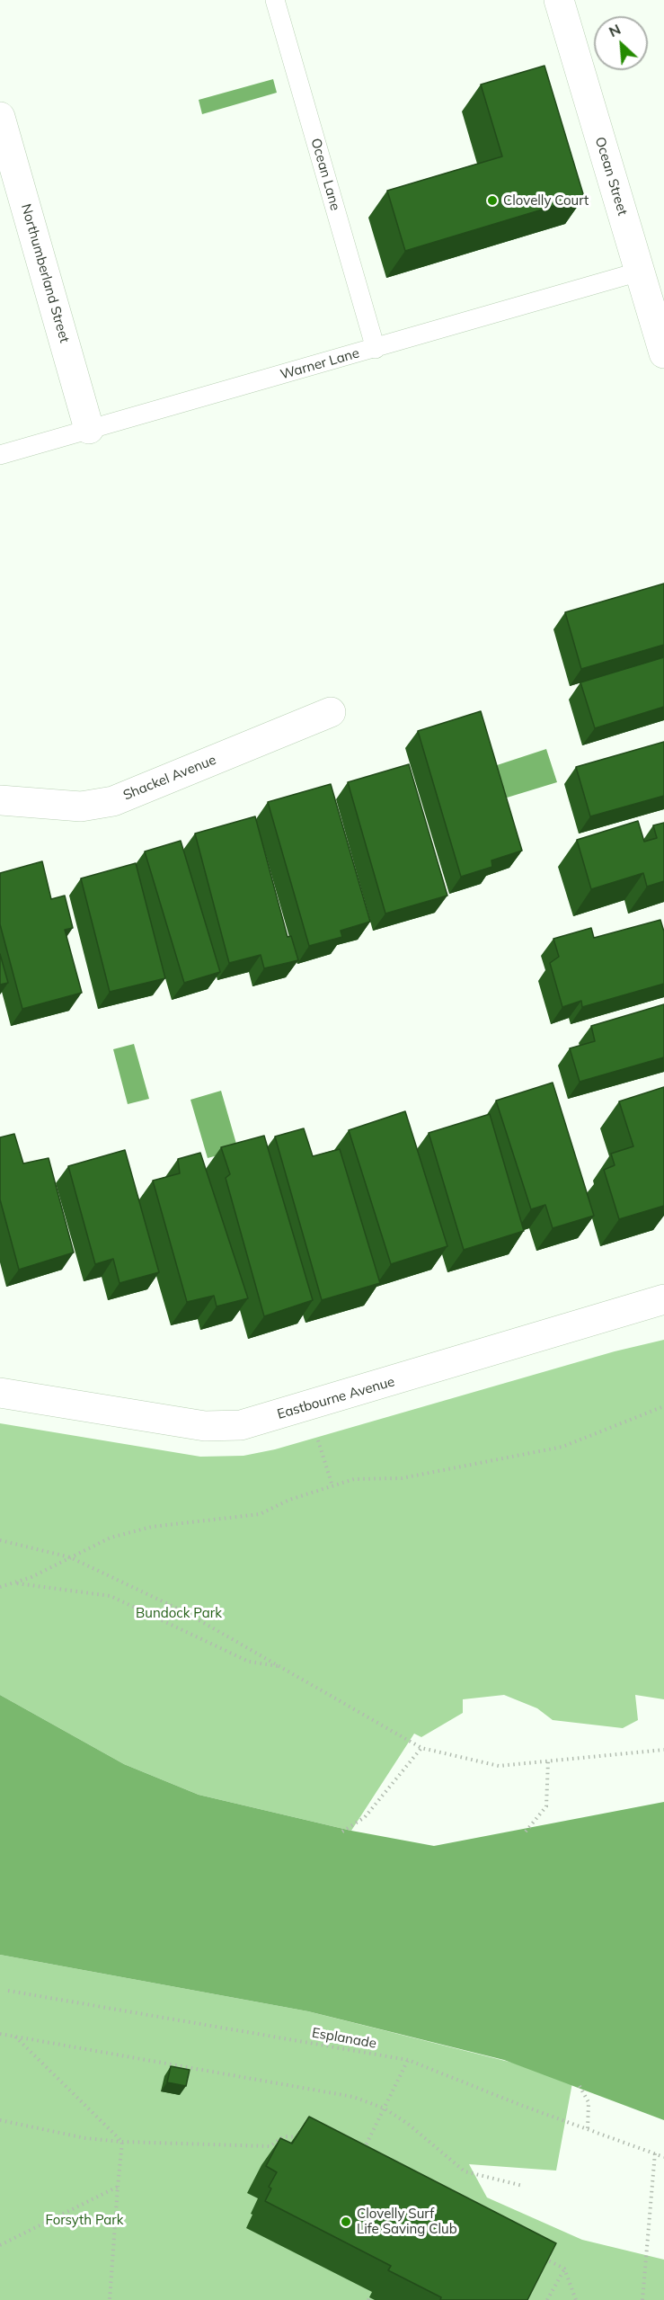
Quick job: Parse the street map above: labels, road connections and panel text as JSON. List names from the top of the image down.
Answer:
{
  "streets": {
    "street": [
      "Ocean Street",
      "Northumberland Street",
      "Shackel Avenue",
      "Eastbourne Avenue"
    ],
    "lane": ["Ocean Lane", "Warner Lane"],
    "path": ["Esplanade"]
  },
  "crossings": [
    ["Ocean Lane", "Warner Lane"],
    ["Ocean Street", "Warner Lane"],
    ["Northumberland Street", "Warner Lane"]
  ],
  "parks": ["Bundock Park", "Forsyth Park"],
  "places": ["Clovelly Court", "Clovelly Surf Life Saving Club"],
  "north": "top left"
}
